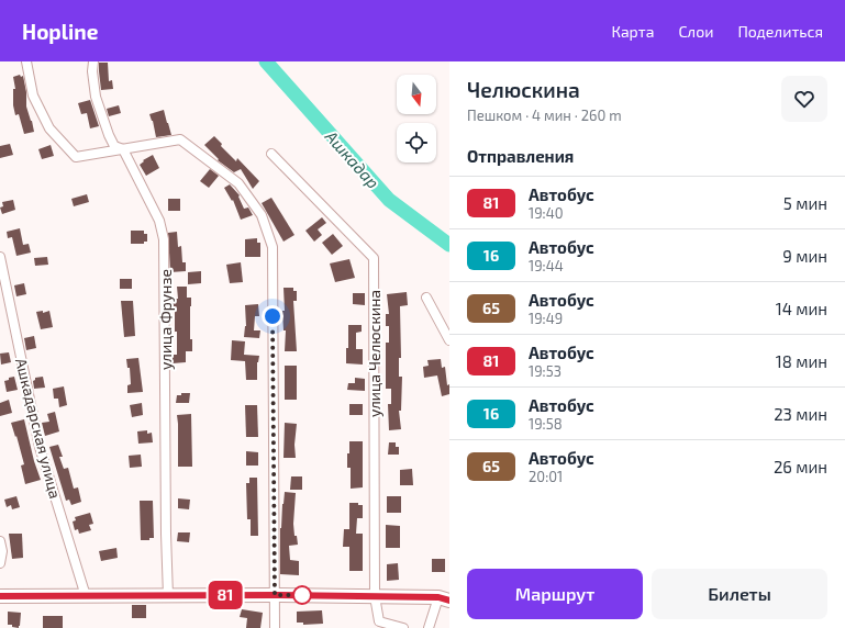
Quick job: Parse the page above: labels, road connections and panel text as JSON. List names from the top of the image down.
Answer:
{
  "streets": {
    "street": ["улица Фрунзе", "улица Челюскина", "Ашкадарская улица"]
  },
  "water": ["Ашкадар"],
  "lines": ["bus line 81"],
  "north": "bottom",
  "page": {
    "header": "Hopline",
    "nav": ["Карта", "Слои", "Поделиться"],
    "on_map": "81",
    "heading": [
      ["Челюскина", "Пешком · 4 мин · 260 m"],
      "Отправления"
    ],
    "list": [
      {
        "mark": "81",
        "name": "Автобус",
        "note": "19:40",
        "value": "5 мин"
      },
      {
        "mark": "16",
        "name": "Автобус",
        "note": "19:44",
        "value": "9 мин"
      },
      {
        "mark": "65",
        "name": "Автобус",
        "note": "19:49",
        "value": "14 мин"
      },
      {
        "mark": "81",
        "name": "Автобус",
        "note": "19:53",
        "value": "18 мин"
      },
      {
        "mark": "16",
        "name": "Автобус",
        "note": "19:58",
        "value": "23 мин"
      },
      {
        "mark": "65",
        "name": "Автобус",
        "note": "20:01",
        "value": "26 мин"
      }
    ],
    "buttons": ["Маршрут", "Билеты"]
  }
}
